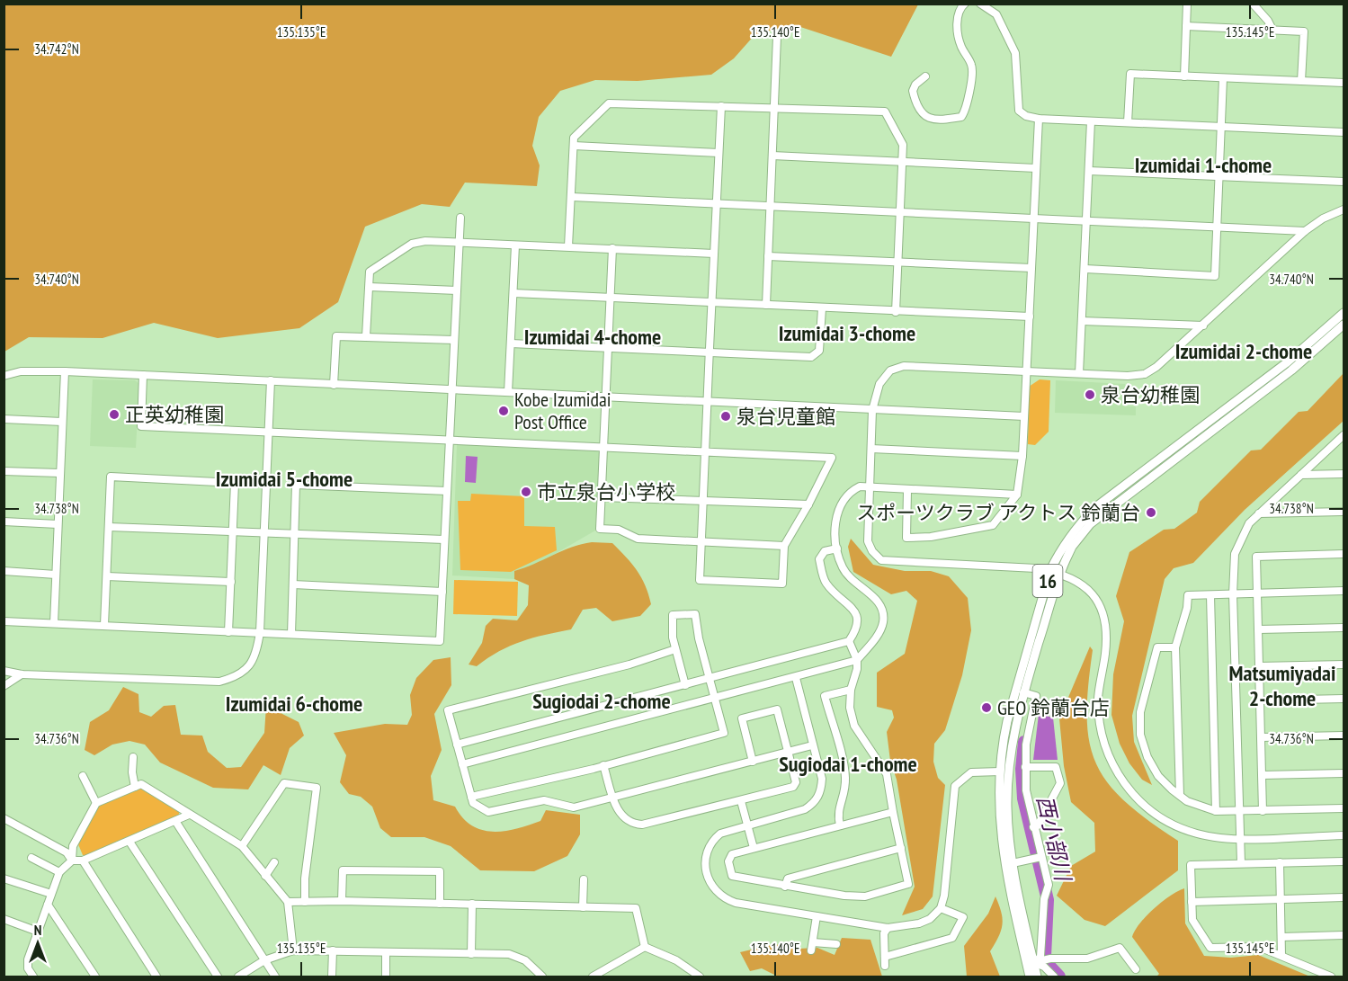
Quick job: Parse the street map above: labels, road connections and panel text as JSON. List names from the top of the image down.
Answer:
{
  "streets": {
    "main road": ["16"]
  },
  "districts": [
    "Izumidai 1-chome",
    "Izumidai 3-chome",
    "Izumidai 4-chome",
    "Izumidai 2-chome",
    "Izumidai 5-chome",
    "Matsumiyadai 2-chome",
    "Sugiodai 2-chome",
    "Izumidai 6-chome",
    "Sugiodai 1-chome"
  ],
  "water": ["西小部川"],
  "places": [
    "泉台幼稚園",
    "Kobe Izumidai Post Office",
    "正英幼稚園",
    "泉台児童館",
    "市立泉台小学校",
    "スポーツクラブ アクトス 鈴蘭台",
    "GEO 鈴蘭台店"
  ],
  "north": "top",
  "coordinates": [
    "135.135°E",
    "135.140°E",
    "135.145°E",
    "34.742°N",
    "34.740°N",
    "34.738°N",
    "34.736°N"
  ]
}
